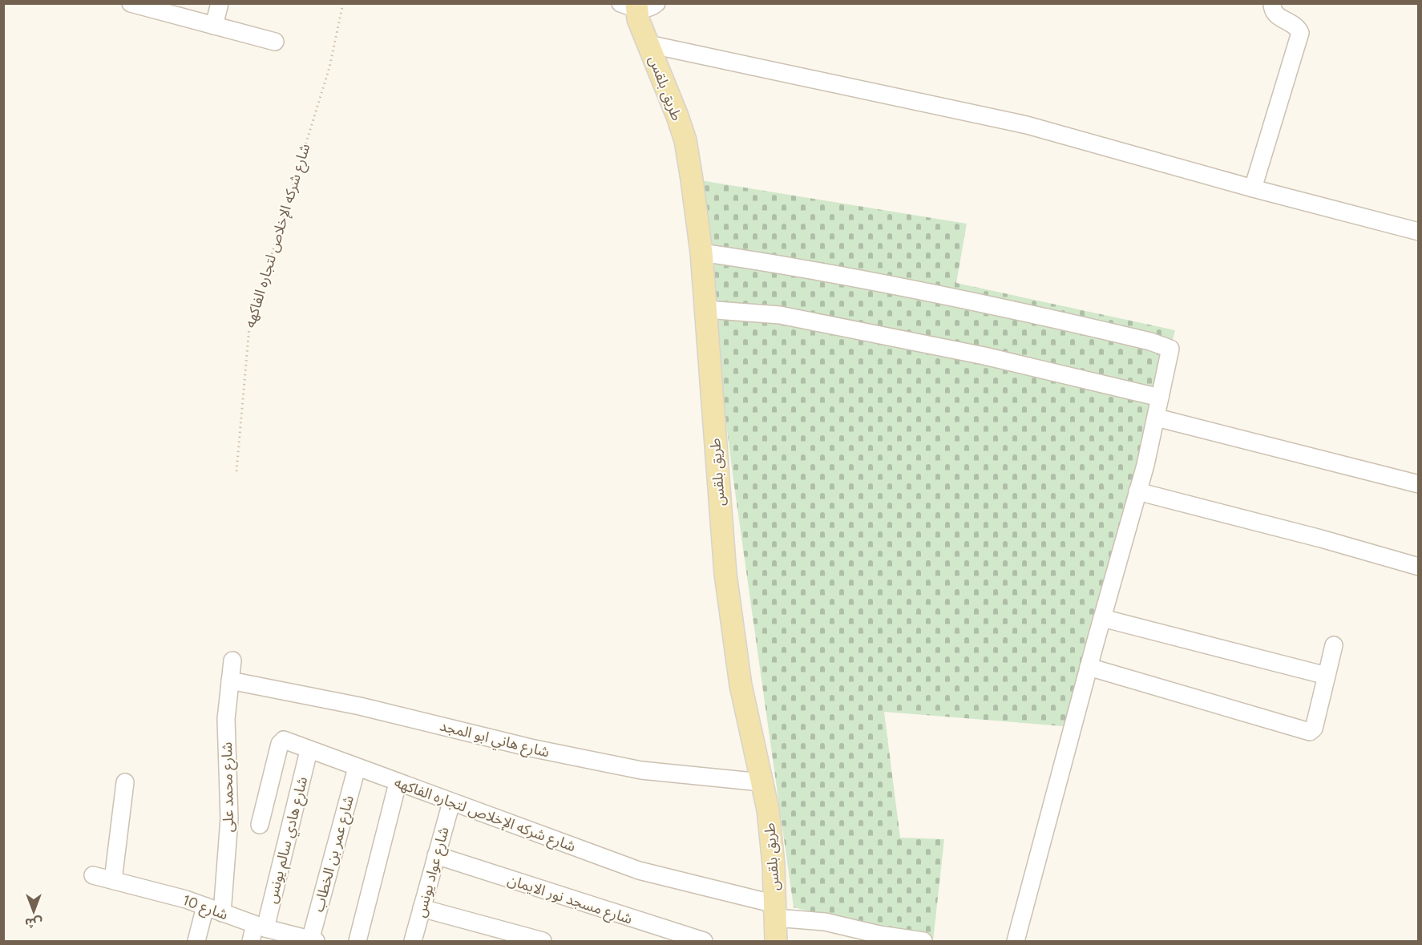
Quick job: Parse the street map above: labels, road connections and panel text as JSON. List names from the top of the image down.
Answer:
{
  "streets": {
    "main road": ["طريق بلقس"],
    "street": [
      "شارع شركه الإخلاص لتجاره الفاكهه",
      "شارع هاني ابو المجد",
      "شارع محمد على",
      "شارع هادي سالم يونس",
      "شارع عمر بن الخطاب",
      "شارع عواد يونس",
      "شارع مسجد نور الايمان",
      "شارع 10"
    ]
  },
  "crossings": [
    ["طريق بلقس", "شارع شركه الإخلاص لتجاره الفاكهه"],
    ["طريق بلقس", "شارع هاني ابو المجد"],
    ["شارع شركه الإخلاص لتجاره الفاكهه", "شارع هادي سالم يونس"],
    ["شارع شركه الإخلاص لتجاره الفاكهه", "شارع عمر بن الخطاب"],
    ["شارع شركه الإخلاص لتجاره الفاكهه", "شارع عواد يونس"],
    ["شارع هاني ابو المجد", "شارع محمد على"],
    ["شارع محمد على", "شارع 10"],
    ["شارع هادي سالم يونس", "شارع 10"],
    ["شارع عمر بن الخطاب", "شارع 10"],
    ["شارع عواد يونس", "شارع مسجد نور الايمان"]
  ],
  "north": "bottom"
}
